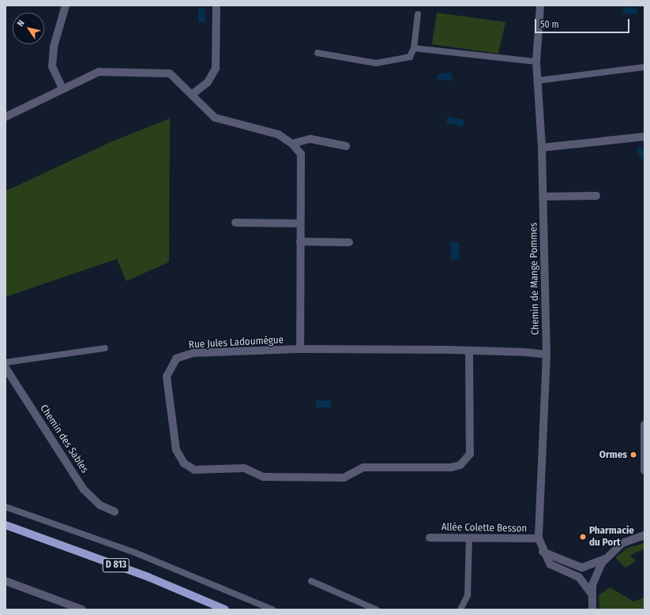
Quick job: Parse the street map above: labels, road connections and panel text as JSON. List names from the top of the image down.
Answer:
{
  "streets": {
    "main road": ["D 813"],
    "street": [
      "Chemin de Mange Pommes",
      "Rue Jules Ladoumègue",
      "Chemin des Sables",
      "Allée Colette Besson"
    ]
  },
  "crossings": [
    ["Chemin de Mange Pommes", "Rue Jules Ladoumègue"],
    ["Chemin de Mange Pommes", "Allée Colette Besson"]
  ],
  "places": ["Ormes", "Pharmacie du Port"],
  "scale_bar": "50 m",
  "north": "top left"
}
